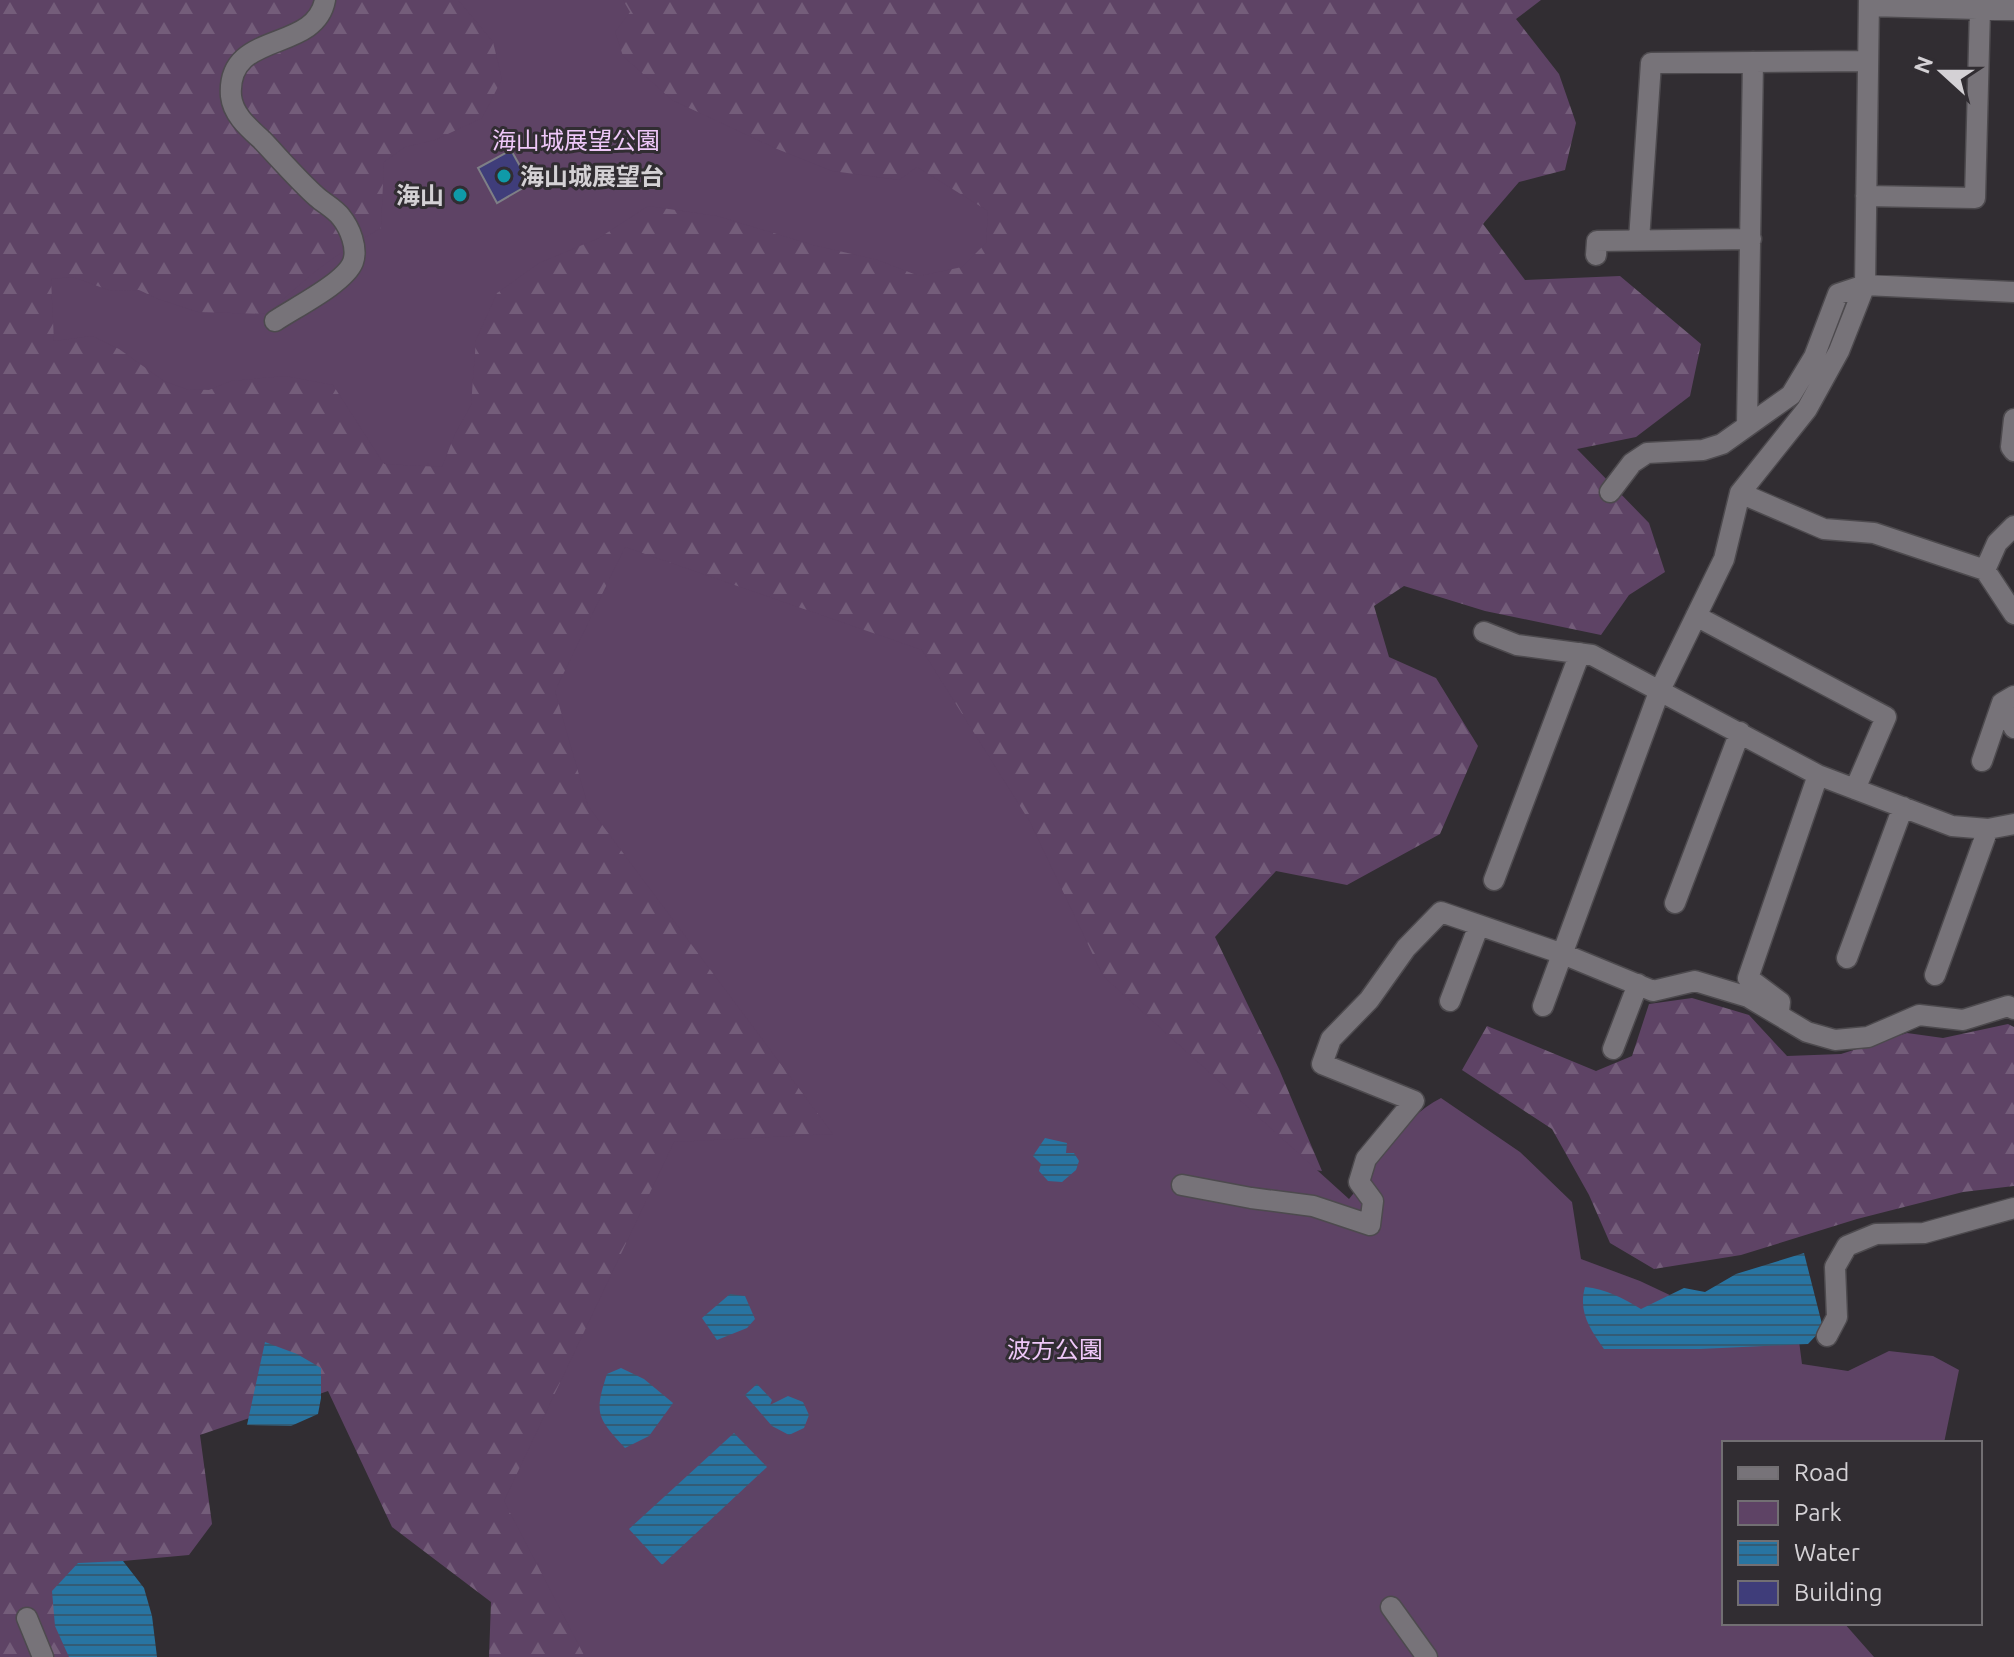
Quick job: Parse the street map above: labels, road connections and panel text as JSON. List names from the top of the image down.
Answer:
{
  "parks": ["海山城展望公園", "波方公園"],
  "places": ["海山城展望台", "海山"],
  "legend": [
    "Road",
    "Park",
    "Water",
    "Building"
  ],
  "north": "left"
}
